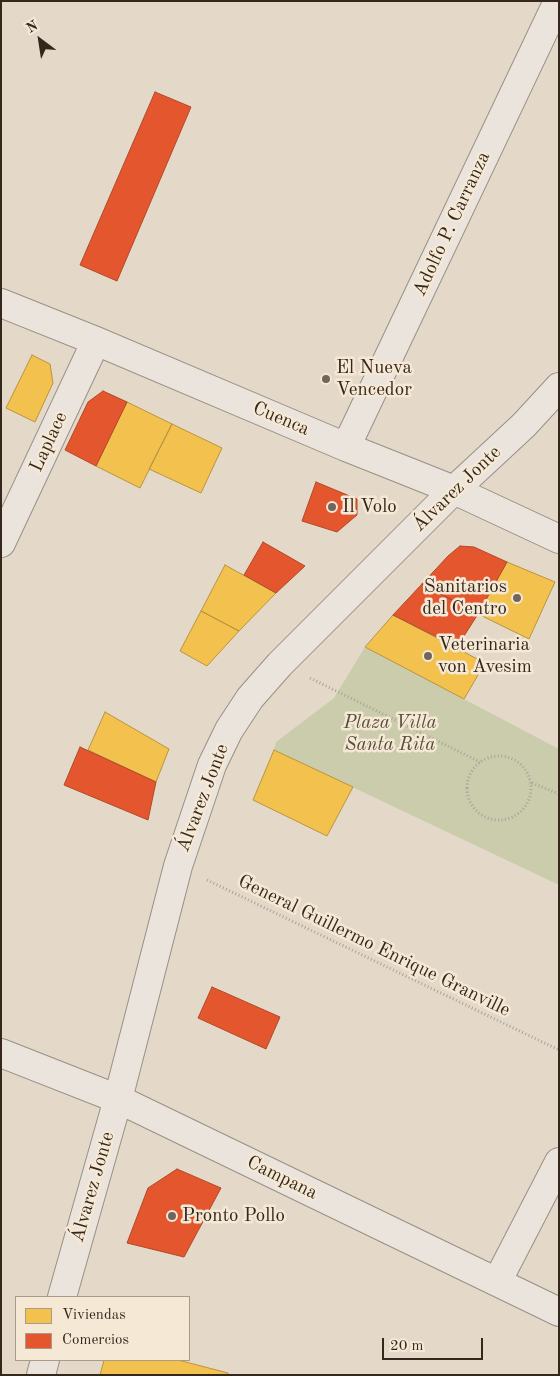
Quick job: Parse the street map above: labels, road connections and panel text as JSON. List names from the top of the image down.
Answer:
{
  "streets": {
    "street": [
      "Adolfo P. Carranza",
      "Cuenca",
      "Laplace",
      "Álvarez Jonte",
      "Campana"
    ],
    "path": ["General Guillermo Enrique Granville"]
  },
  "crossings": [
    ["Adolfo P. Carranza", "Cuenca"],
    ["Cuenca", "Laplace"],
    ["Cuenca", "Álvarez Jonte"],
    ["Álvarez Jonte", "General Guillermo Enrique Granville"],
    ["Álvarez Jonte", "Campana"]
  ],
  "parks": ["Plaza Villa Santa Rita"],
  "places": [
    "El Nueva Vencedor",
    "Il Volo",
    "Sanitarios del Centro",
    "Veterinaria von Avesim",
    "Pronto Pollo"
  ],
  "legend": ["Viviendas", "Comercios"],
  "scale_bar": "20 m",
  "north": "top left"
}
